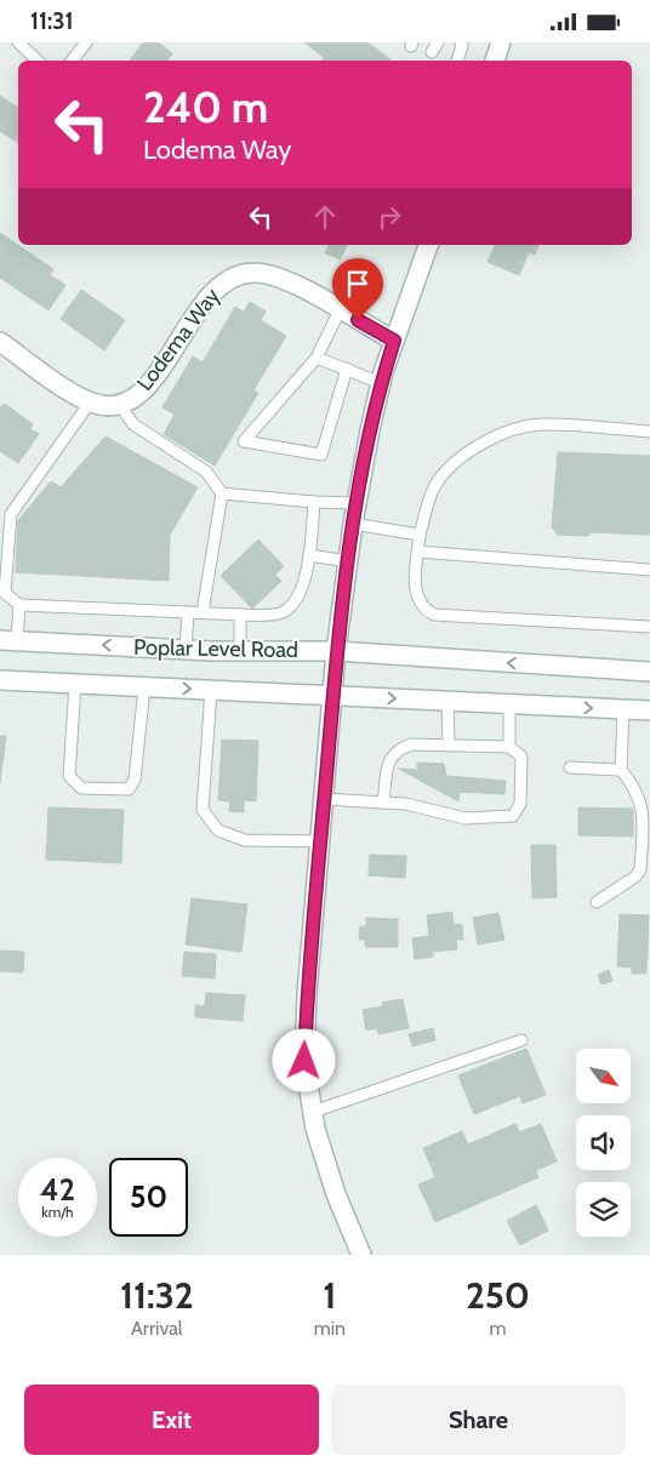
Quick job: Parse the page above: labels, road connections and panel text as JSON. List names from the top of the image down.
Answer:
{
  "streets": {
    "main road": ["Lodema Way", "Poplar Level Road"]
  },
  "north": "bottom right",
  "page": {
    "status": "11:31",
    "turn": ["240 m", "Lodema Way"],
    "speed": "42 km/h",
    "limit": "50",
    "eta": [
      "11:32",
      "Arrival",
      "1",
      "min",
      "250",
      "m"
    ],
    "buttons": ["Exit", "Share"]
  }
}
